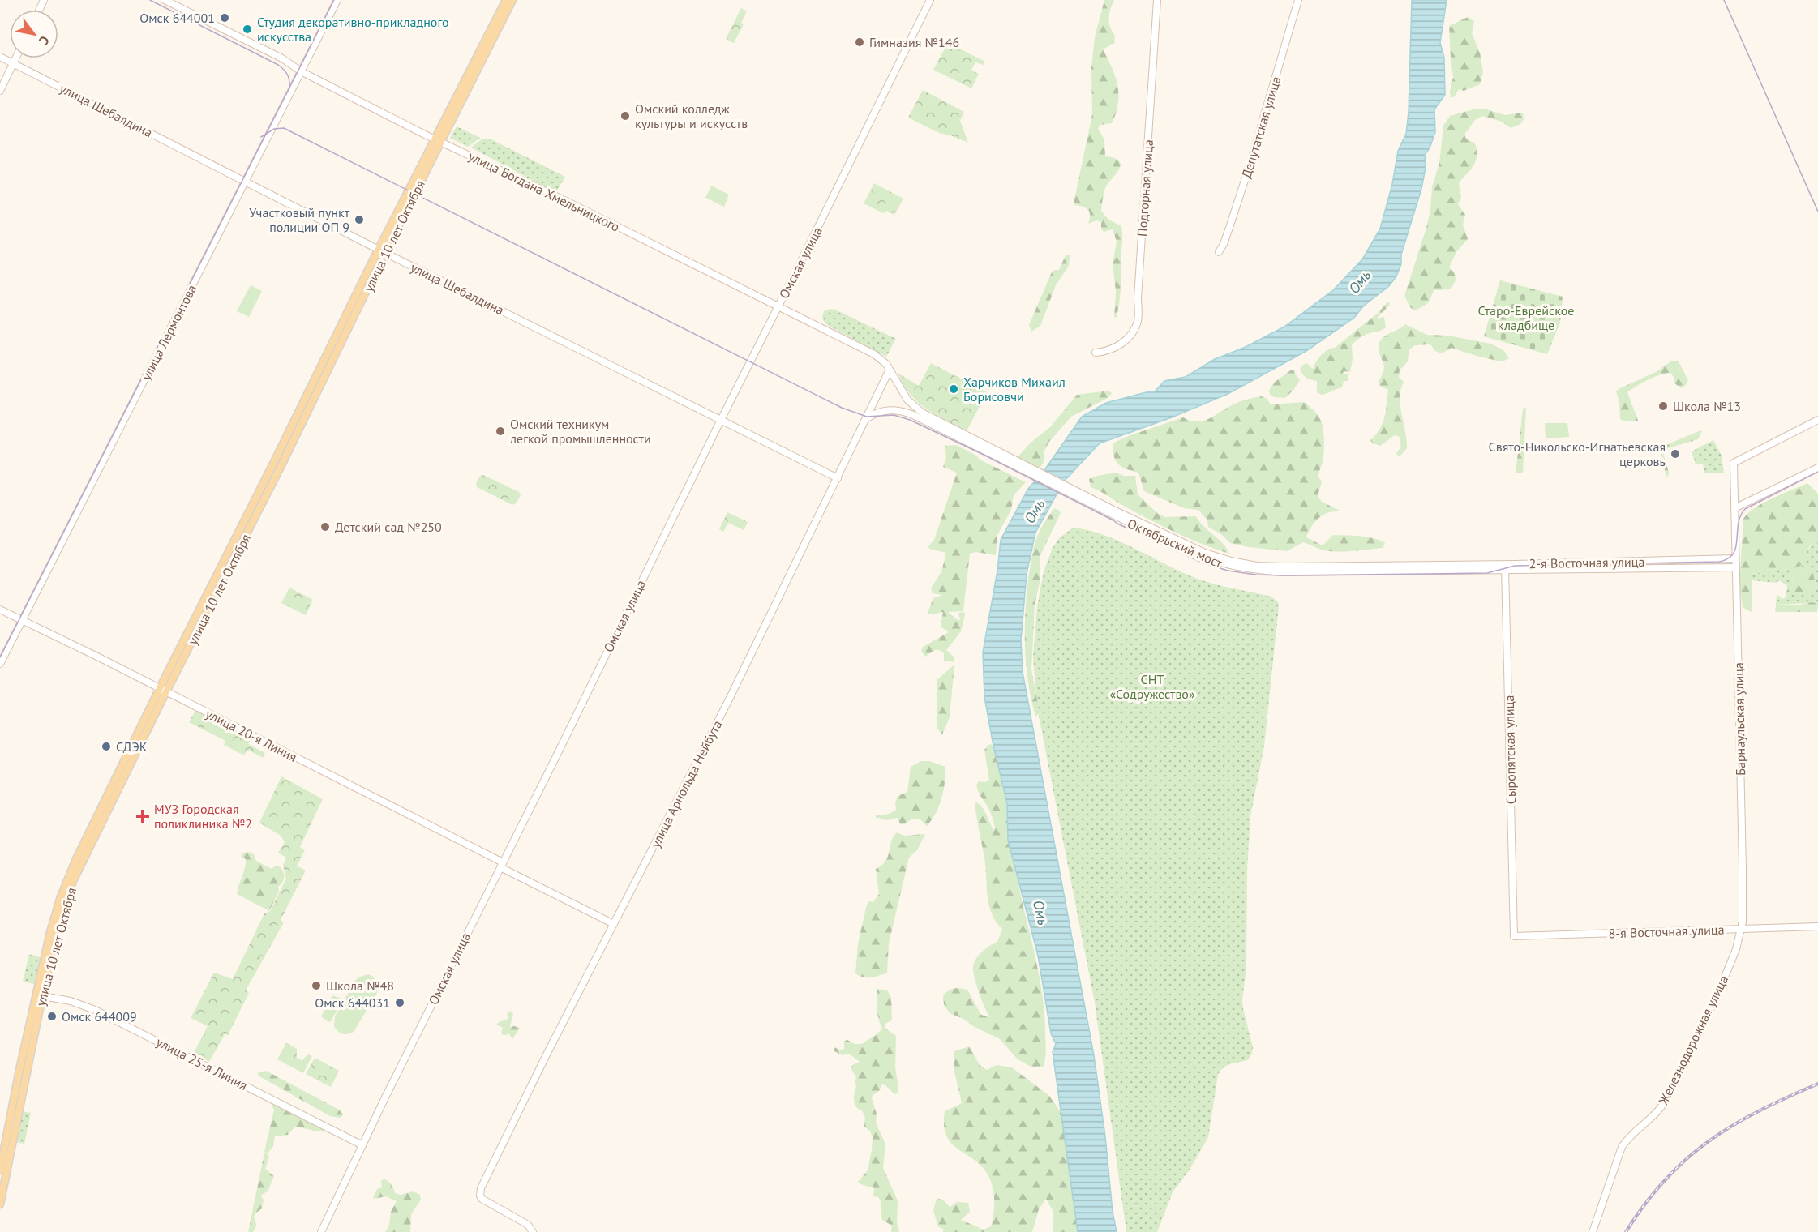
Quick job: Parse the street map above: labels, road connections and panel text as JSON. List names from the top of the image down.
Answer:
{
  "streets": {
    "main road": [
      "улица Шебалдина",
      "Депутатская улица",
      "Подгорная улица",
      "улица Богдана Хмельницкого",
      "улица 10 лет Октября",
      "Омская улица",
      "улица Лермонтова",
      "Октябрьский мост",
      "2-я Восточная улица",
      "Барнаульская улица",
      "улица 20-я Линия",
      "Сыропятская улица",
      "улица Арнольда Нейбута",
      "8-я Восточная улица",
      "Железнодорожная улица",
      "улица 25-я Линия"
    ]
  },
  "crossings": [
    ["улица Шебалдина", "улица 10 лет Октября"],
    ["улица Шебалдина", "Омская улица"],
    ["улица Шебалдина", "улица Лермонтова"],
    ["улица Шебалдина", "улица Арнольда Нейбута"],
    ["улица Богдана Хмельницкого", "улица 10 лет Октября"],
    ["улица Богдана Хмельницкого", "Омская улица"],
    ["улица Богдана Хмельницкого", "улица Лермонтова"],
    ["улица Богдана Хмельницкого", "Октябрьский мост"],
    ["улица Богдана Хмельницкого", "улица Арнольда Нейбута"],
    ["улица 10 лет Октября", "улица 20-я Линия"],
    ["улица 10 лет Октября", "улица 25-я Линия"],
    ["Омская улица", "улица 20-я Линия"],
    ["Омская улица", "улица 25-я Линия"],
    ["улица Лермонтова", "улица 20-я Линия"],
    ["Октябрьский мост", "2-я Восточная улица"],
    ["2-я Восточная улица", "Барнаульская улица"],
    ["2-я Восточная улица", "Сыропятская улица"],
    ["Барнаульская улица", "8-я Восточная улица"],
    ["Барнаульская улица", "Железнодорожная улица"],
    ["улица 20-я Линия", "улица Арнольда Нейбута"],
    ["Сыропятская улица", "8-я Восточная улица"],
    ["8-я Восточная улица", "Железнодорожная улица"]
  ],
  "water": ["Омь"],
  "parks": ["Старо-Еврейское кладбище", "СНТ «Содружество»"],
  "places": {
    "other": [
      "Омск 644001",
      "Студия декоративно-прикладного искусства",
      "Гимназия №146",
      "Омский колледж культуры и искусств",
      "Участковый пункт полиции ОП 9",
      "Харчиков Михаил Борисовчи",
      "Школа №13",
      "Омский техникум легкой промышленности",
      "Свято-Никольско-Игнатьевская церковь",
      "Детский сад №250",
      "СДЭК",
      "Школа №48",
      "Омск 644031",
      "Омск 644009"
    ],
    "health": ["МУЗ Городская поликлиника №2"]
  },
  "north": "bottom right"
}
